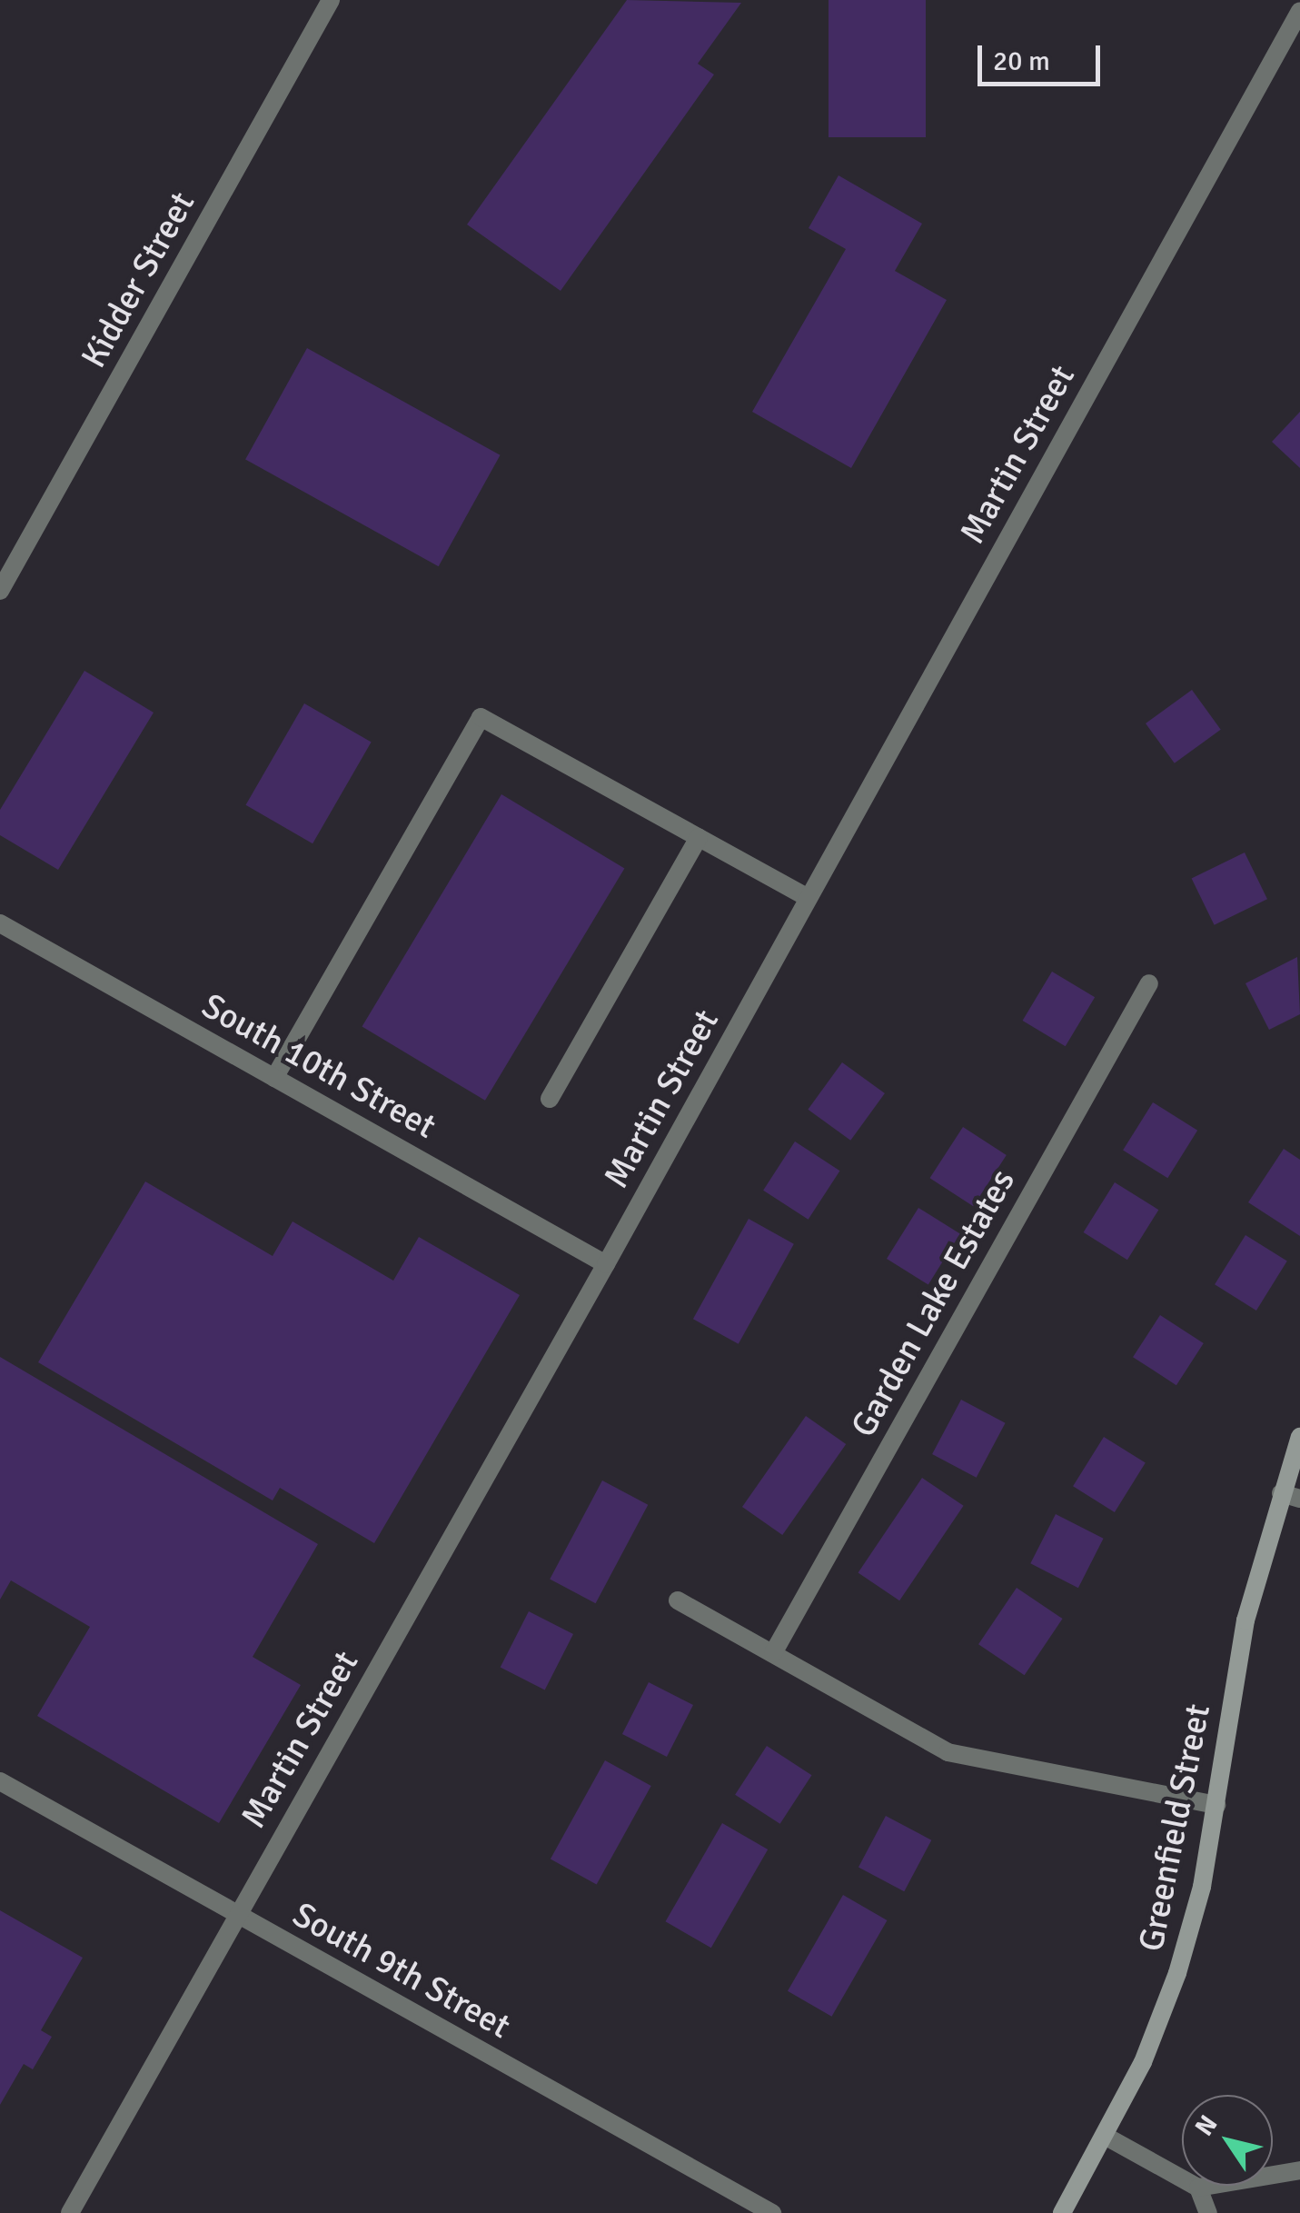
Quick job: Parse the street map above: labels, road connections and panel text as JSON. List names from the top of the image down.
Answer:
{
  "streets": {
    "main road": ["Greenfield Street"],
    "street": [
      "Kidder Street",
      "Martin Street",
      "South 10th Street",
      "Garden Lake Estates",
      "South 9th Street"
    ]
  },
  "crossings": [
    ["Martin Street", "South 10th Street"],
    ["Martin Street", "South 9th Street"]
  ],
  "scale_bar": "20 m",
  "north": "top left"
}
